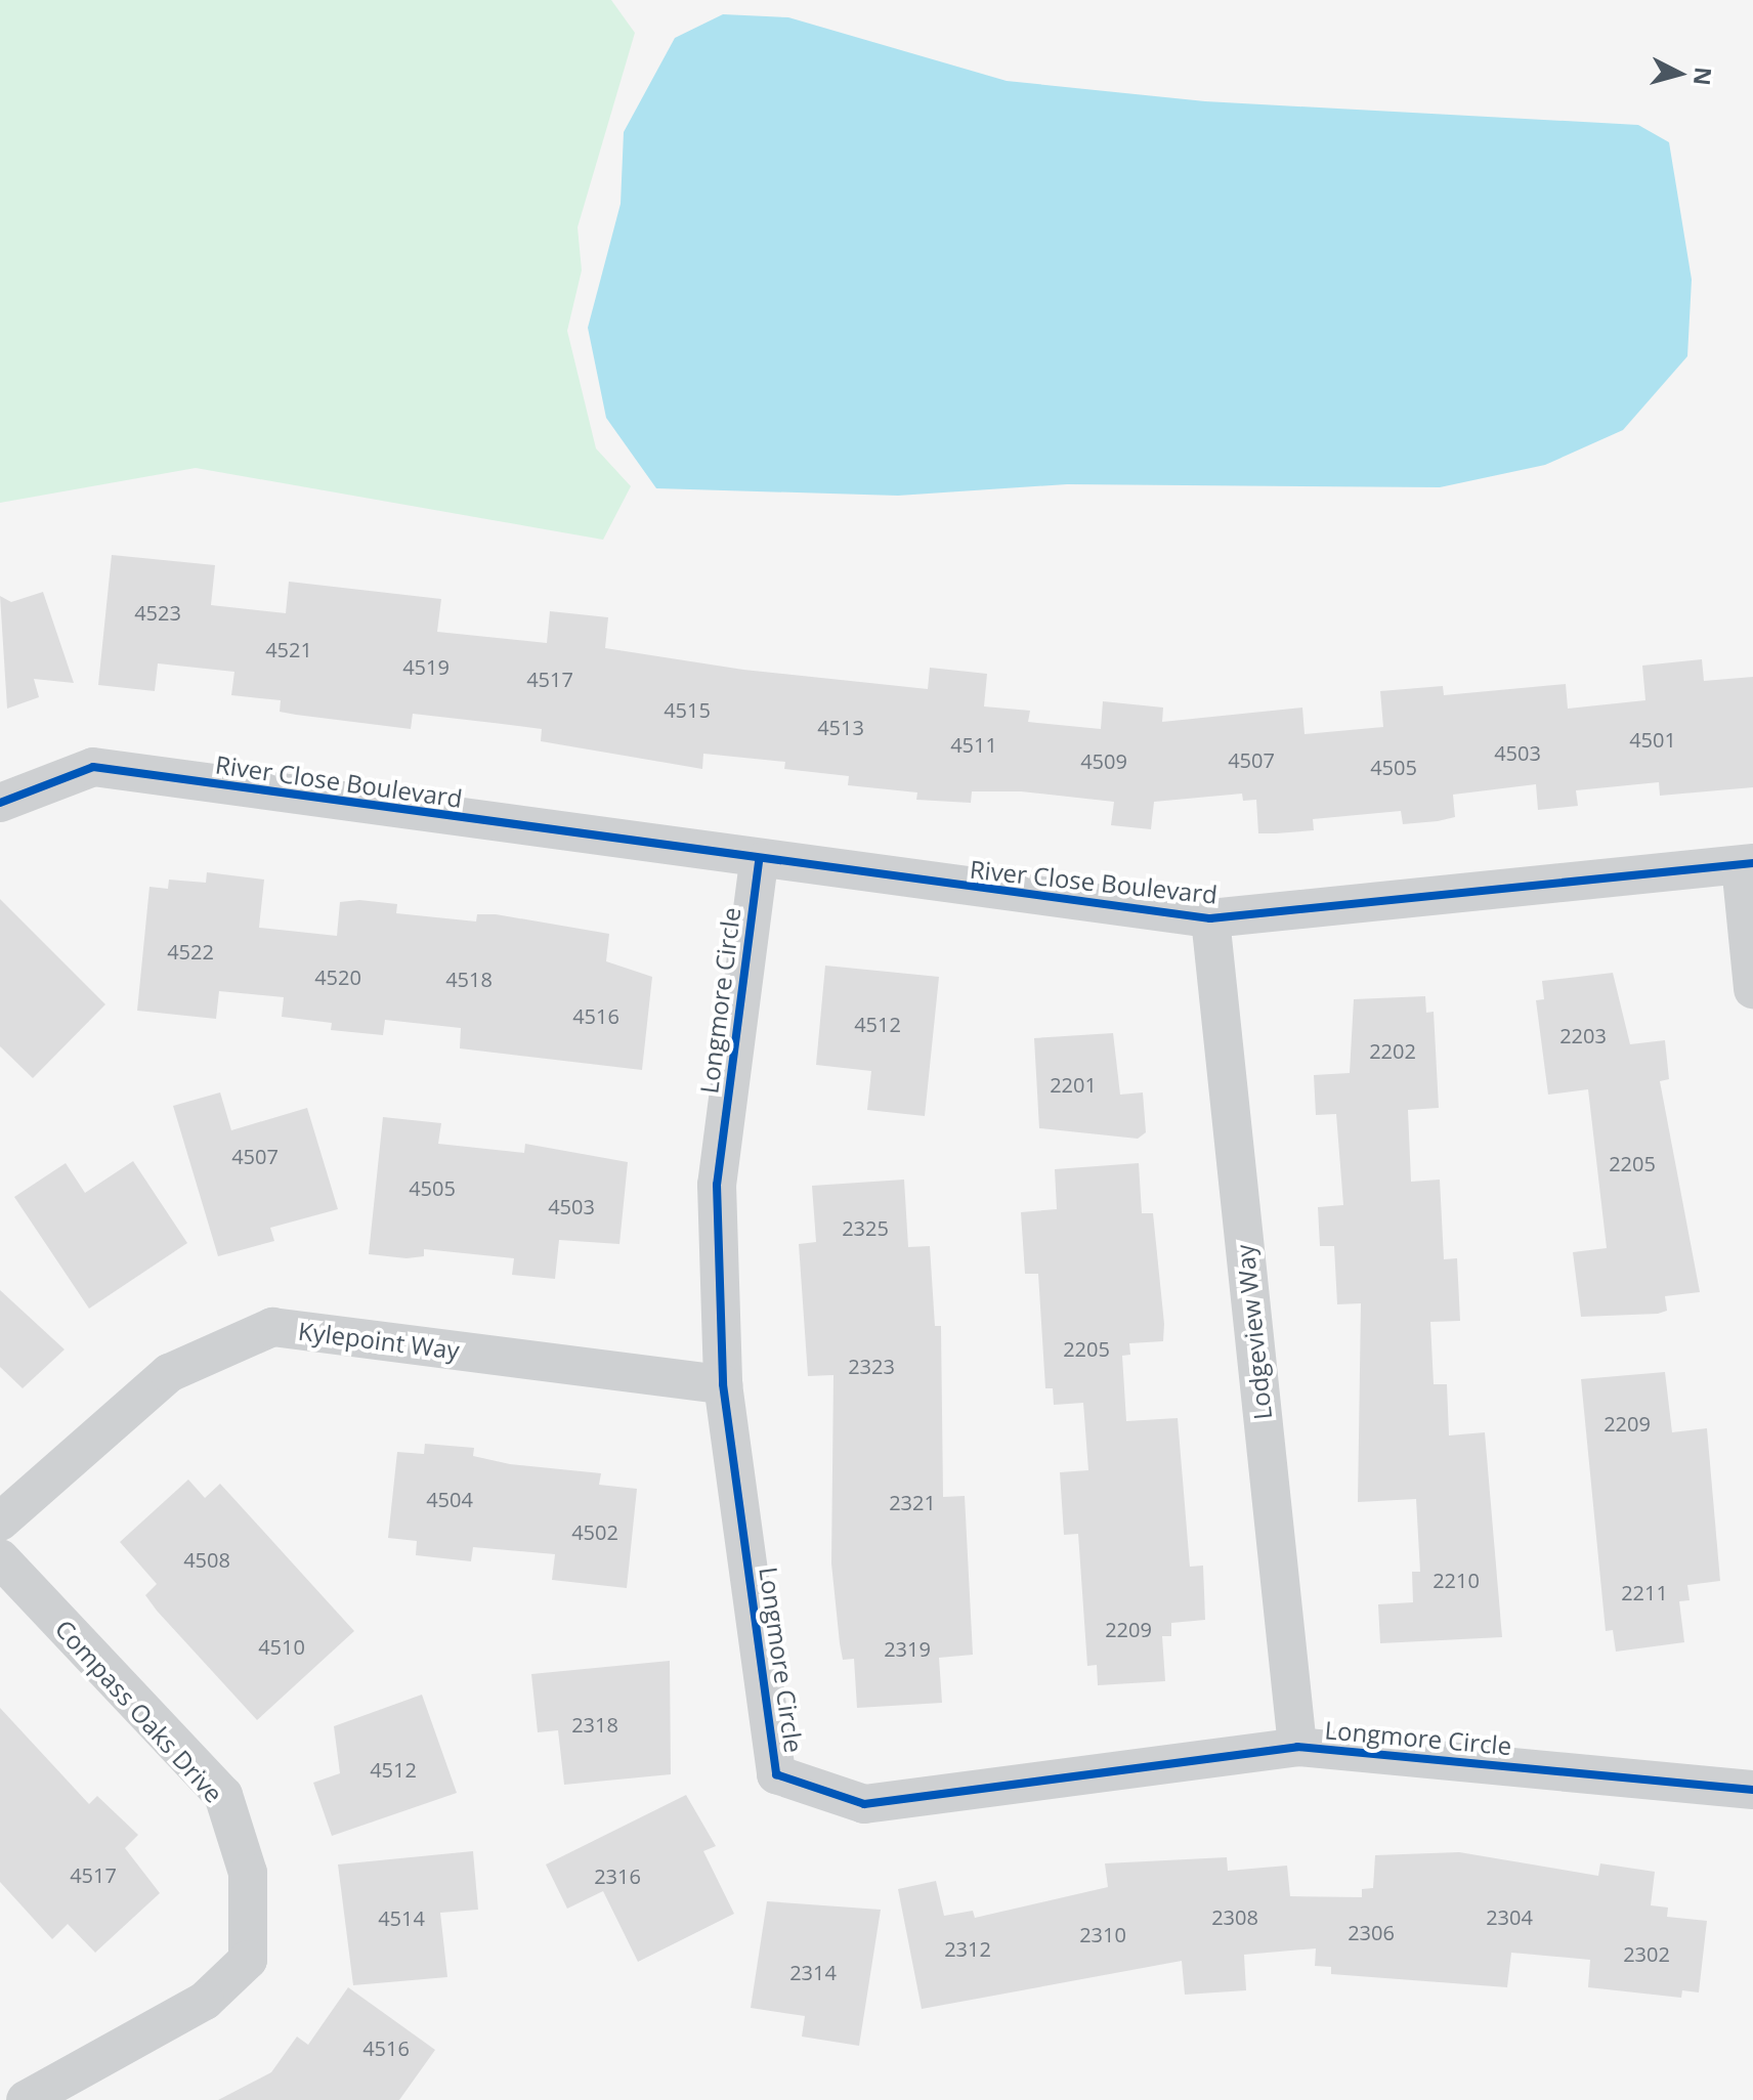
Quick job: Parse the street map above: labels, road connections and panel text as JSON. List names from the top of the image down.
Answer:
{
  "streets": {
    "street": [
      "River Close Boulevard",
      "Longmore Circle",
      "Lodgeview Way",
      "Kylepoint Way",
      "Compass Oaks Drive"
    ]
  },
  "crossings": [
    ["River Close Boulevard", "Longmore Circle"],
    ["River Close Boulevard", "Lodgeview Way"],
    ["Longmore Circle", "Lodgeview Way"],
    ["Longmore Circle", "Kylepoint Way"]
  ],
  "house_numbers": [
    "4523",
    "4521",
    "4519",
    "4517",
    "4515",
    "4513",
    "4501",
    "4511",
    "4503",
    "4507",
    "4509",
    "4505",
    "4522",
    "4520",
    "4518",
    "4516",
    "4512",
    "2203",
    "2202",
    "2201",
    "4507",
    "2205",
    "4505",
    "4503",
    "2325",
    "2205",
    "2323",
    "2209",
    "4504",
    "2321",
    "4502",
    "4508",
    "2210",
    "2211",
    "2209",
    "4510",
    "2319",
    "2318",
    "4512",
    "4517",
    "2316",
    "2308",
    "2304",
    "4514",
    "2306",
    "2310",
    "2312",
    "2302",
    "2314",
    "4516"
  ],
  "north": "right"
}
